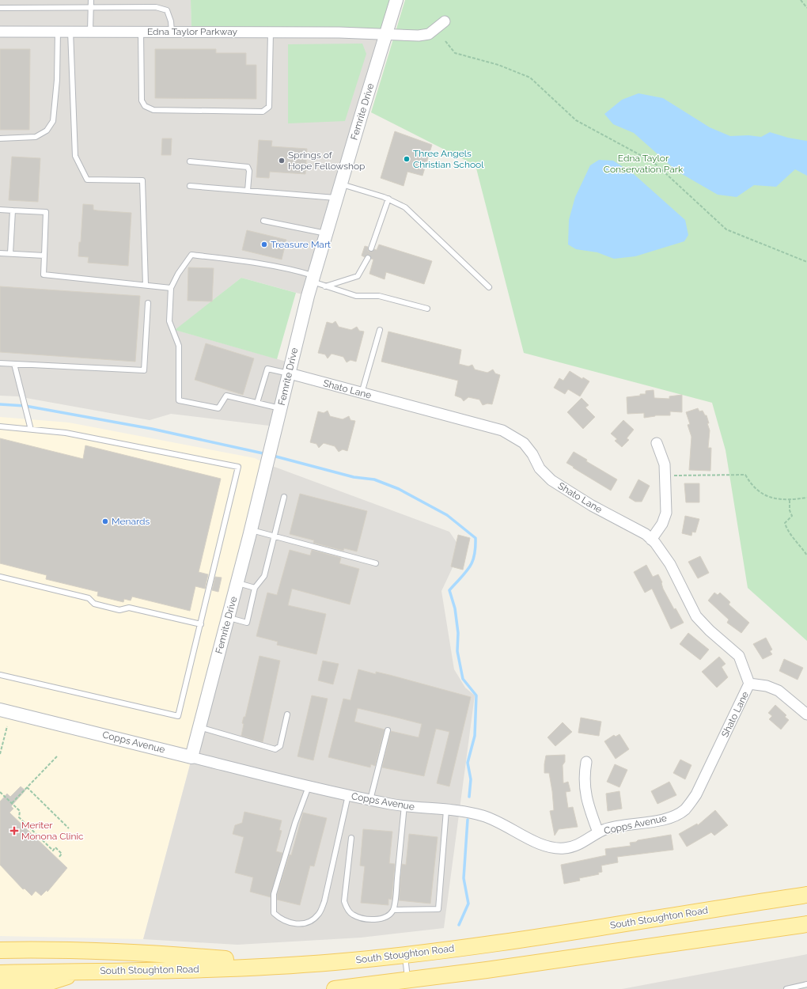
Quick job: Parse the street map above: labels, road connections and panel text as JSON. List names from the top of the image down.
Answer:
{
  "streets": {
    "main road": ["South Stoughton Road"],
    "street": [
      "Edna Taylor Parkway",
      "Femrite Drive",
      "Shato Lane",
      "Copps Avenue"
    ]
  },
  "crossings": [
    ["Edna Taylor Parkway", "Femrite Drive"],
    ["Femrite Drive", "Shato Lane"],
    ["Femrite Drive", "Copps Avenue"],
    ["Shato Lane", "Copps Avenue"]
  ],
  "parks": ["Edna Taylor Conservation Park"],
  "places": {
    "other": [
      "Three Angels Christian School",
      "Springs of Hope Fellowshop",
      "Treasure Mart",
      "Menards"
    ],
    "health": ["Meriter Monona Clinic"]
  }
}
